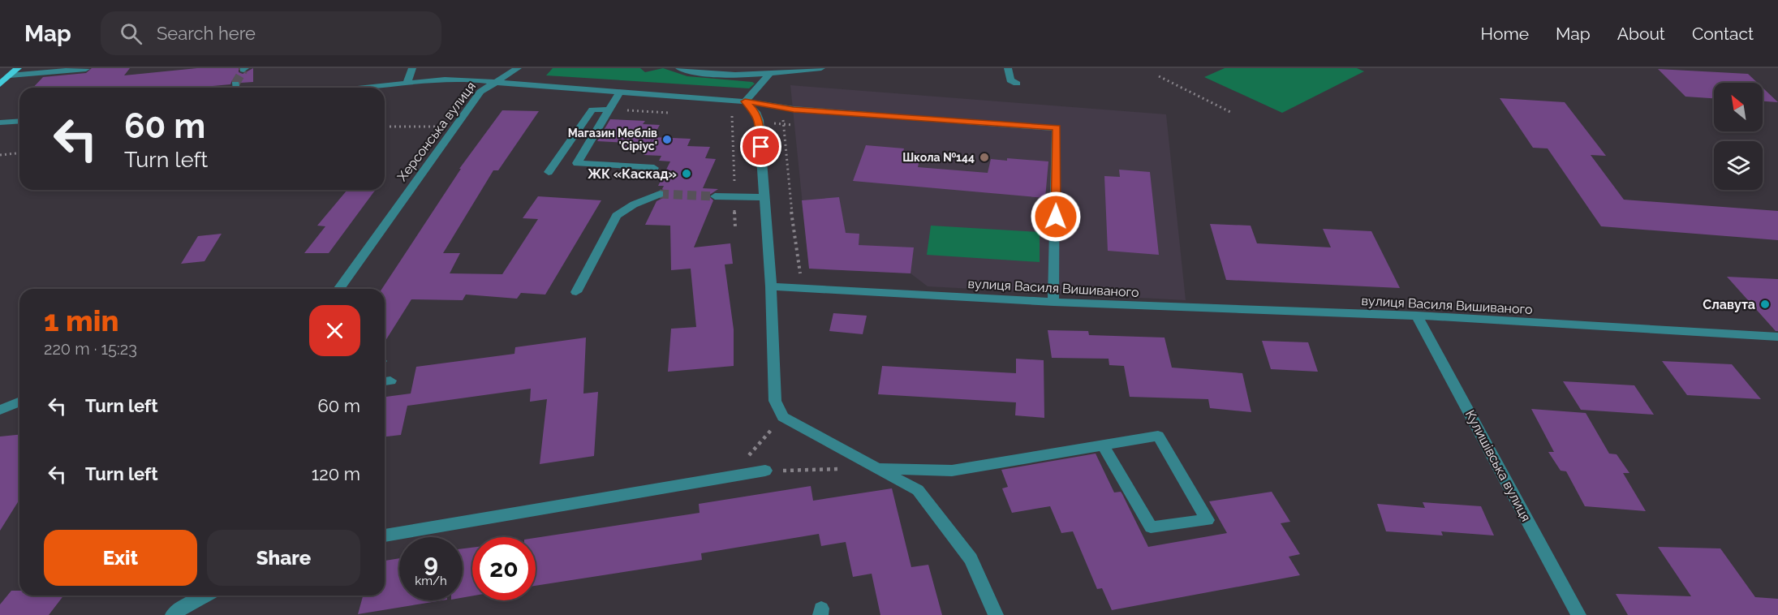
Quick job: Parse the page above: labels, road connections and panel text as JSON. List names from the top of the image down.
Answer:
{
  "streets": {
    "street": ["Херсонська вулиця", "вулиця Василя Вишиваного", "Кулишівська вулиця"]
  },
  "crossings": [
    ["вулиця Василя Вишиваного", "Кулишівська вулиця"]
  ],
  "places": [
    "Магазин Меблів 'Сіріус'",
    "Школа №144",
    "ЖК «Каскад»",
    "Славута"
  ],
  "north": "top left",
  "page": {
    "header": "Map",
    "search": "Search here",
    "nav": [
      "Home",
      "Map",
      "About",
      "Contact"
    ],
    "turn": ["60 m", "Turn left"],
    "heading": ["1 min", "220 m · 15:23"],
    "list": [
      {
        "name": "Turn left",
        "value": "60 m"
      },
      {
        "name": "Turn left",
        "value": "120 m"
      }
    ],
    "buttons": ["Exit", "Share"],
    "speed": "9 km/h",
    "limit": "20"
  }
}
